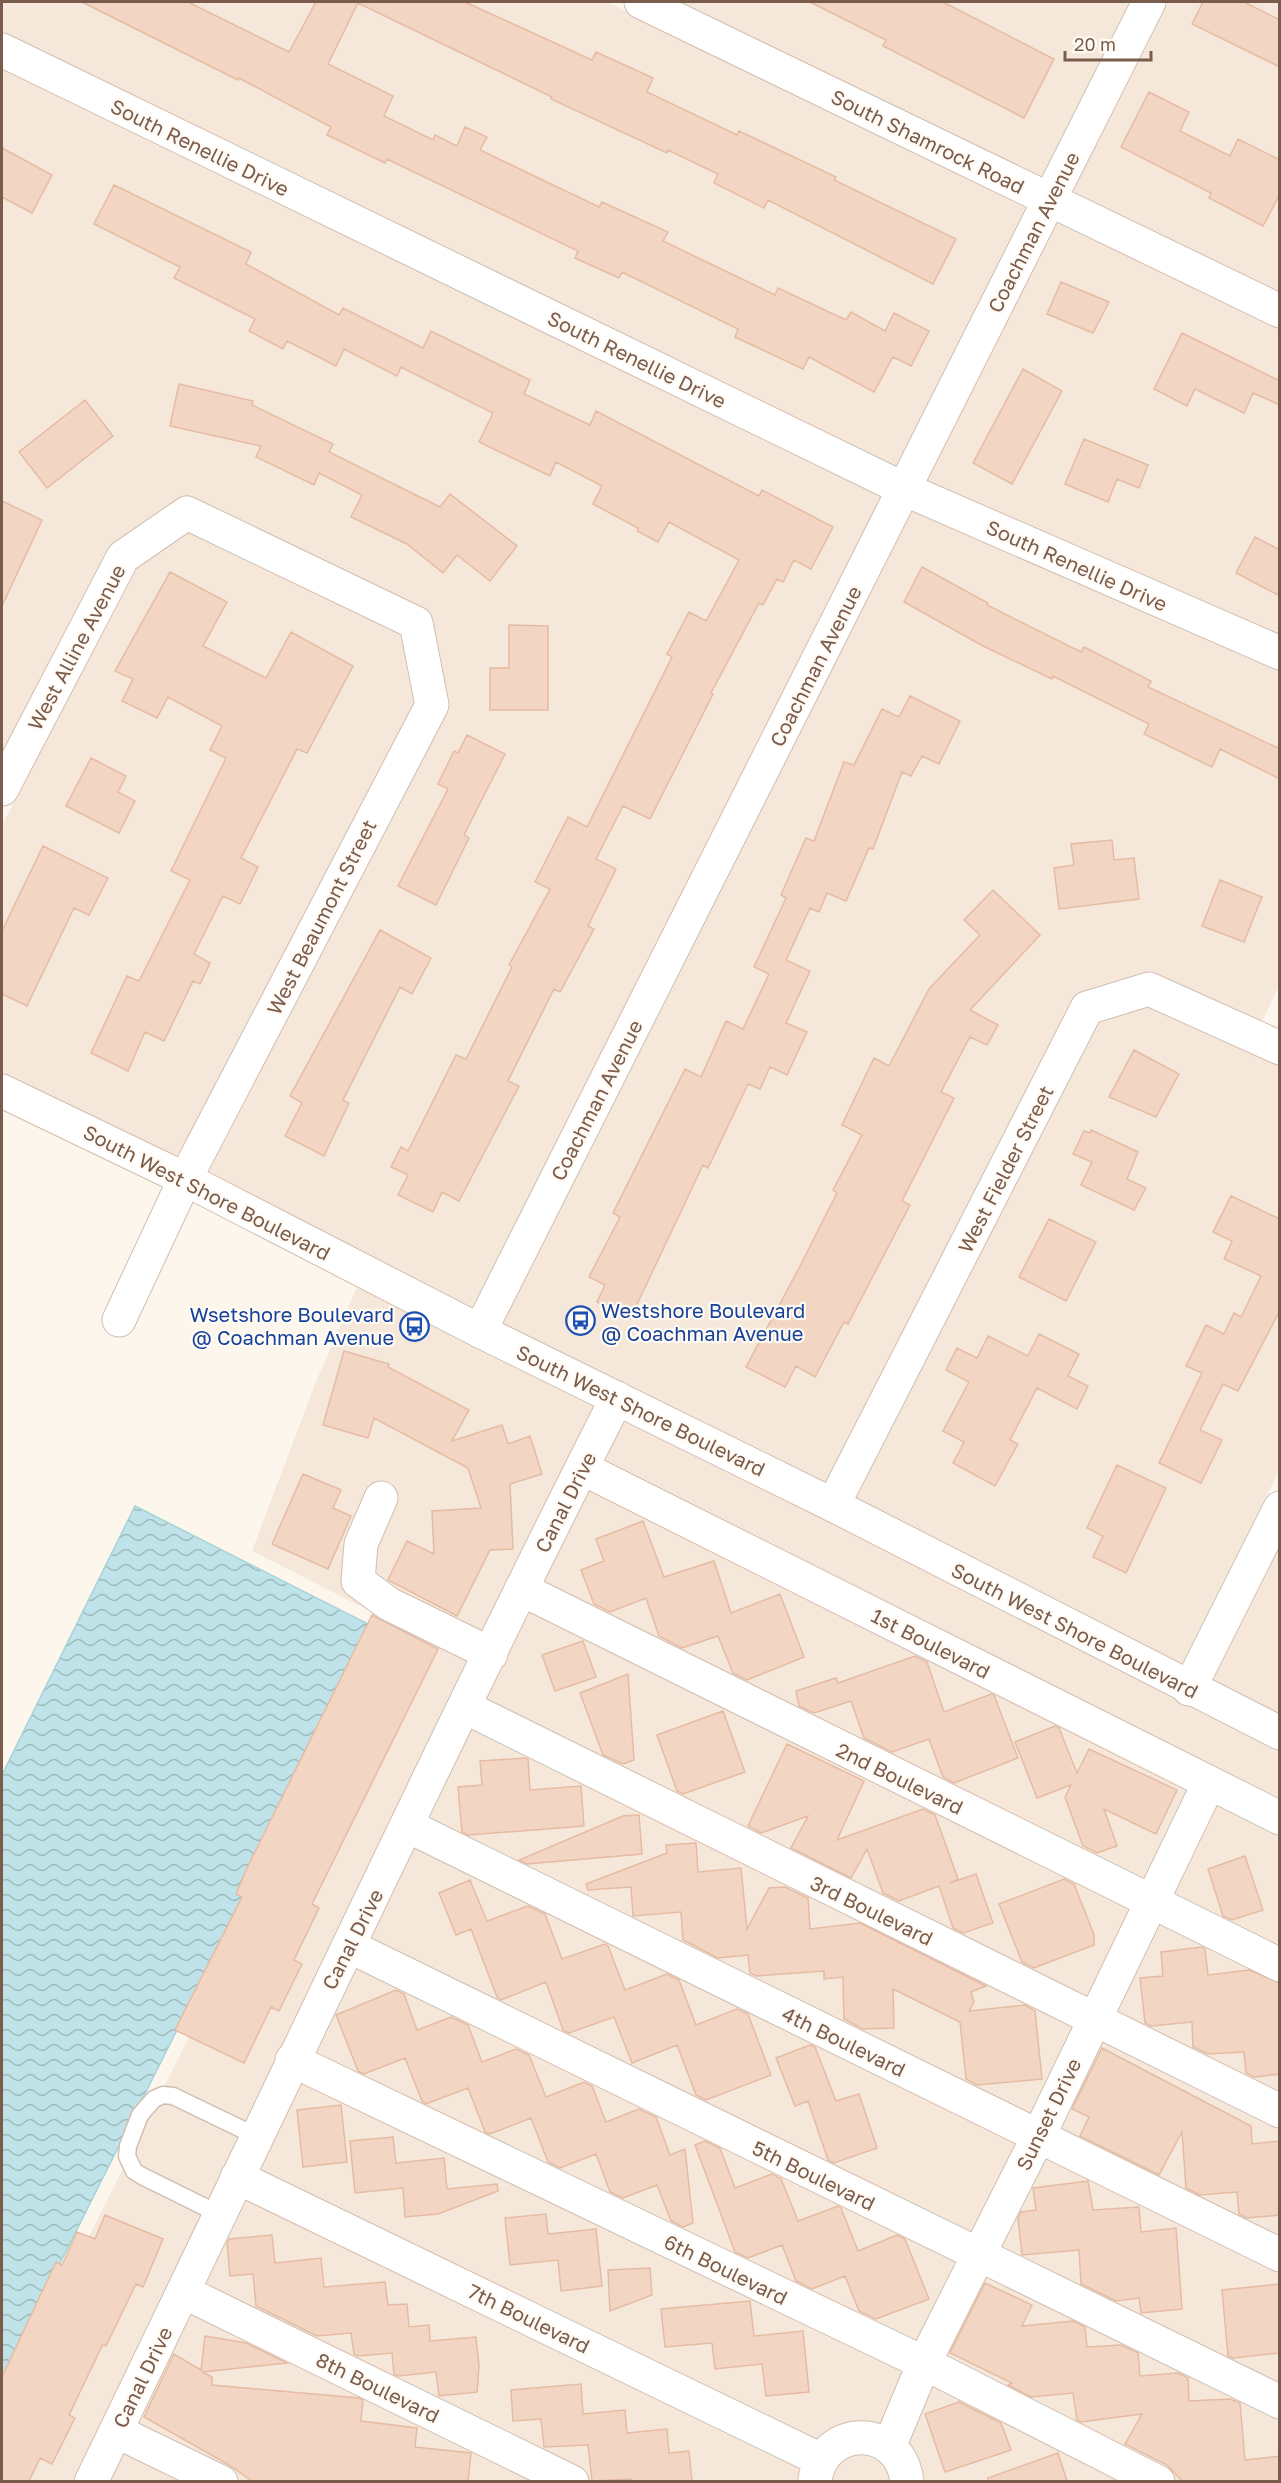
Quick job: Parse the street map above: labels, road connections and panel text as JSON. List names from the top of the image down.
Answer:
{
  "streets": {
    "street": [
      "South Shamrock Road",
      "South Renellie Drive",
      "Coachman Avenue",
      "West Alline Avenue",
      "West Beaumont Street",
      "West Fielder Street",
      "South West Shore Boulevard",
      "Canal Drive",
      "1st Boulevard",
      "2nd Boulevard",
      "3rd Boulevard",
      "4th Boulevard",
      "Sunset Drive",
      "5th Boulevard",
      "6th Boulevard",
      "7th Boulevard",
      "8th Boulevard"
    ]
  },
  "crossings": [
    ["South Shamrock Road", "Coachman Avenue"],
    ["South Renellie Drive", "Coachman Avenue"],
    ["Coachman Avenue", "South West Shore Boulevard"],
    ["West Alline Avenue", "West Beaumont Street"],
    ["West Beaumont Street", "South West Shore Boulevard"],
    ["West Fielder Street", "South West Shore Boulevard"],
    ["South West Shore Boulevard", "Canal Drive"],
    ["Canal Drive", "1st Boulevard"],
    ["Canal Drive", "2nd Boulevard"],
    ["Canal Drive", "3rd Boulevard"],
    ["Canal Drive", "4th Boulevard"],
    ["Canal Drive", "5th Boulevard"],
    ["Canal Drive", "6th Boulevard"],
    ["Canal Drive", "7th Boulevard"],
    ["Canal Drive", "8th Boulevard"],
    ["1st Boulevard", "Sunset Drive"],
    ["2nd Boulevard", "Sunset Drive"],
    ["3rd Boulevard", "Sunset Drive"],
    ["4th Boulevard", "Sunset Drive"],
    ["Sunset Drive", "5th Boulevard"],
    ["Sunset Drive", "6th Boulevard"]
  ],
  "places": {
    "bus stop": ["Westshore Boulevard @ Coachman Avenue", "Wsetshore Boulevard @ Coachman Avenue"]
  },
  "scale_bar": "20 m"
}
